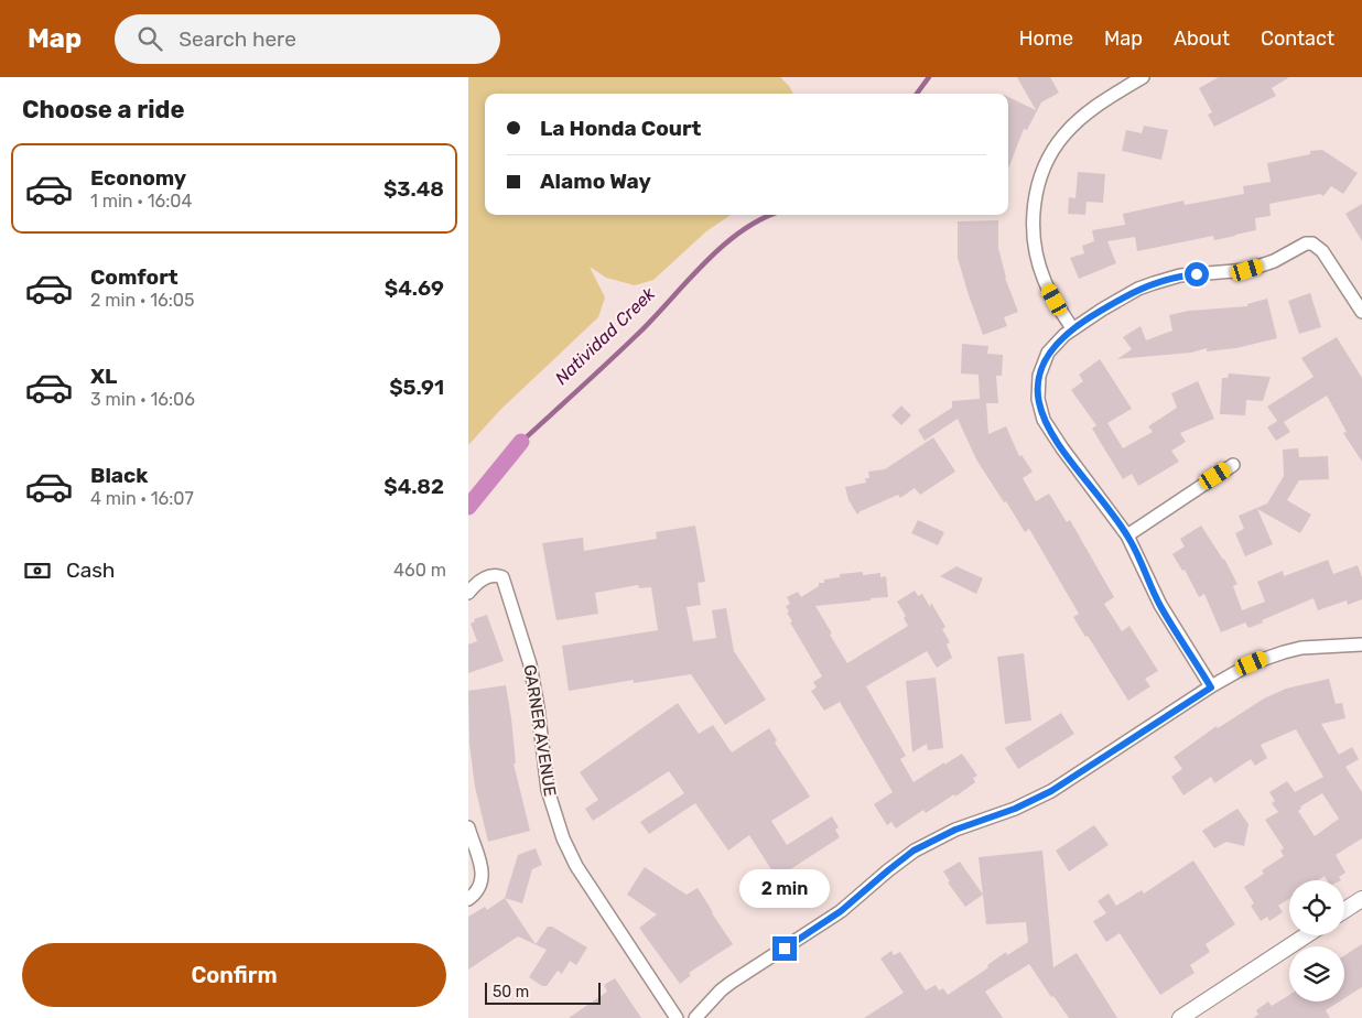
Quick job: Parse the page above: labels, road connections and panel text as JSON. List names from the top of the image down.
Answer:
{
  "streets": {
    "street": ["GARNER AVENUE"]
  },
  "water": ["Natividad Creek"],
  "scale_bar": "50 m",
  "page": {
    "header": "Map",
    "search": "Search here",
    "nav": [
      "Home",
      "Map",
      "About",
      "Contact"
    ],
    "heading": "Choose a ride",
    "banner": ["La Honda Court", "Alamo Way"],
    "list": [
      {
        "name": "Economy",
        "note": "1 min · 16:04",
        "value": "$3.48"
      },
      {
        "name": "Comfort",
        "note": "2 min · 16:05",
        "value": "$4.69"
      },
      {
        "name": "XL",
        "note": "3 min · 16:06",
        "value": "$5.91"
      },
      {
        "name": "Black",
        "note": "4 min · 16:07",
        "value": "$4.82"
      }
    ],
    "pay": ["Cash", "460 m"],
    "bubble": "2 min",
    "buttons": "Confirm",
    "scale": "50 m"
  }
}
